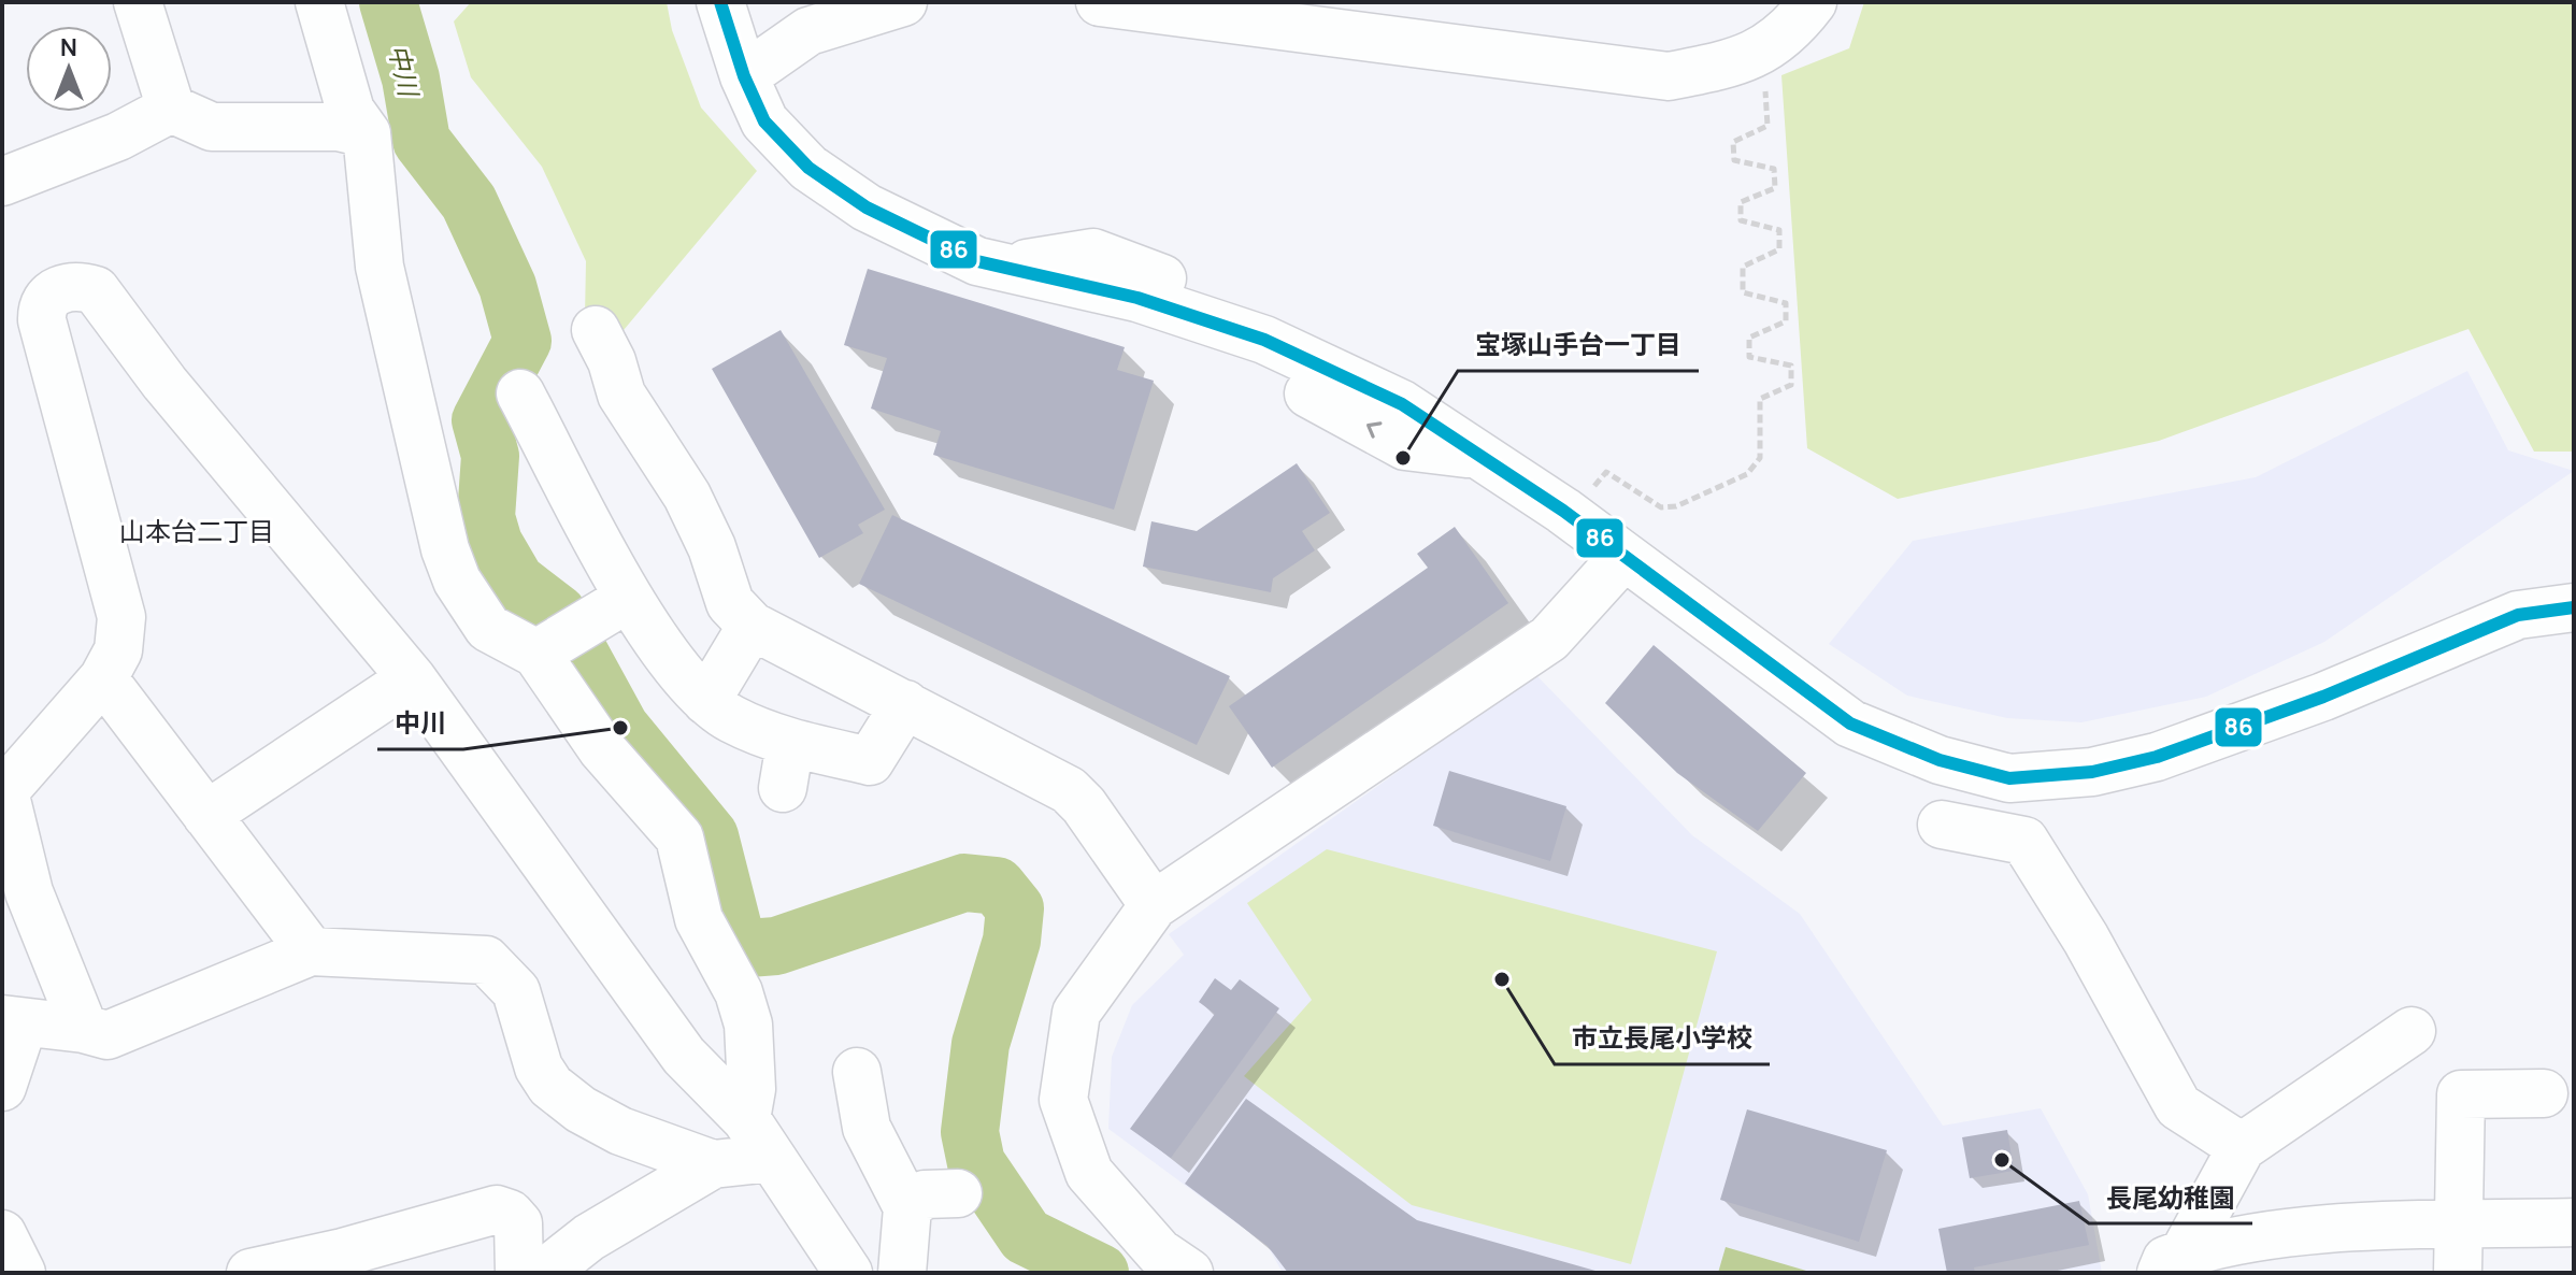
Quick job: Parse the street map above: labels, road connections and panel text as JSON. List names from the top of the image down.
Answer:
{
  "districts": ["山本台二丁目"],
  "water": ["中川"],
  "places": [
    "宝塚山手台一丁目",
    "中川",
    "市立長尾小学校",
    "長尾幼稚園"
  ],
  "lines": ["transit line 86"],
  "north": "top"
}
